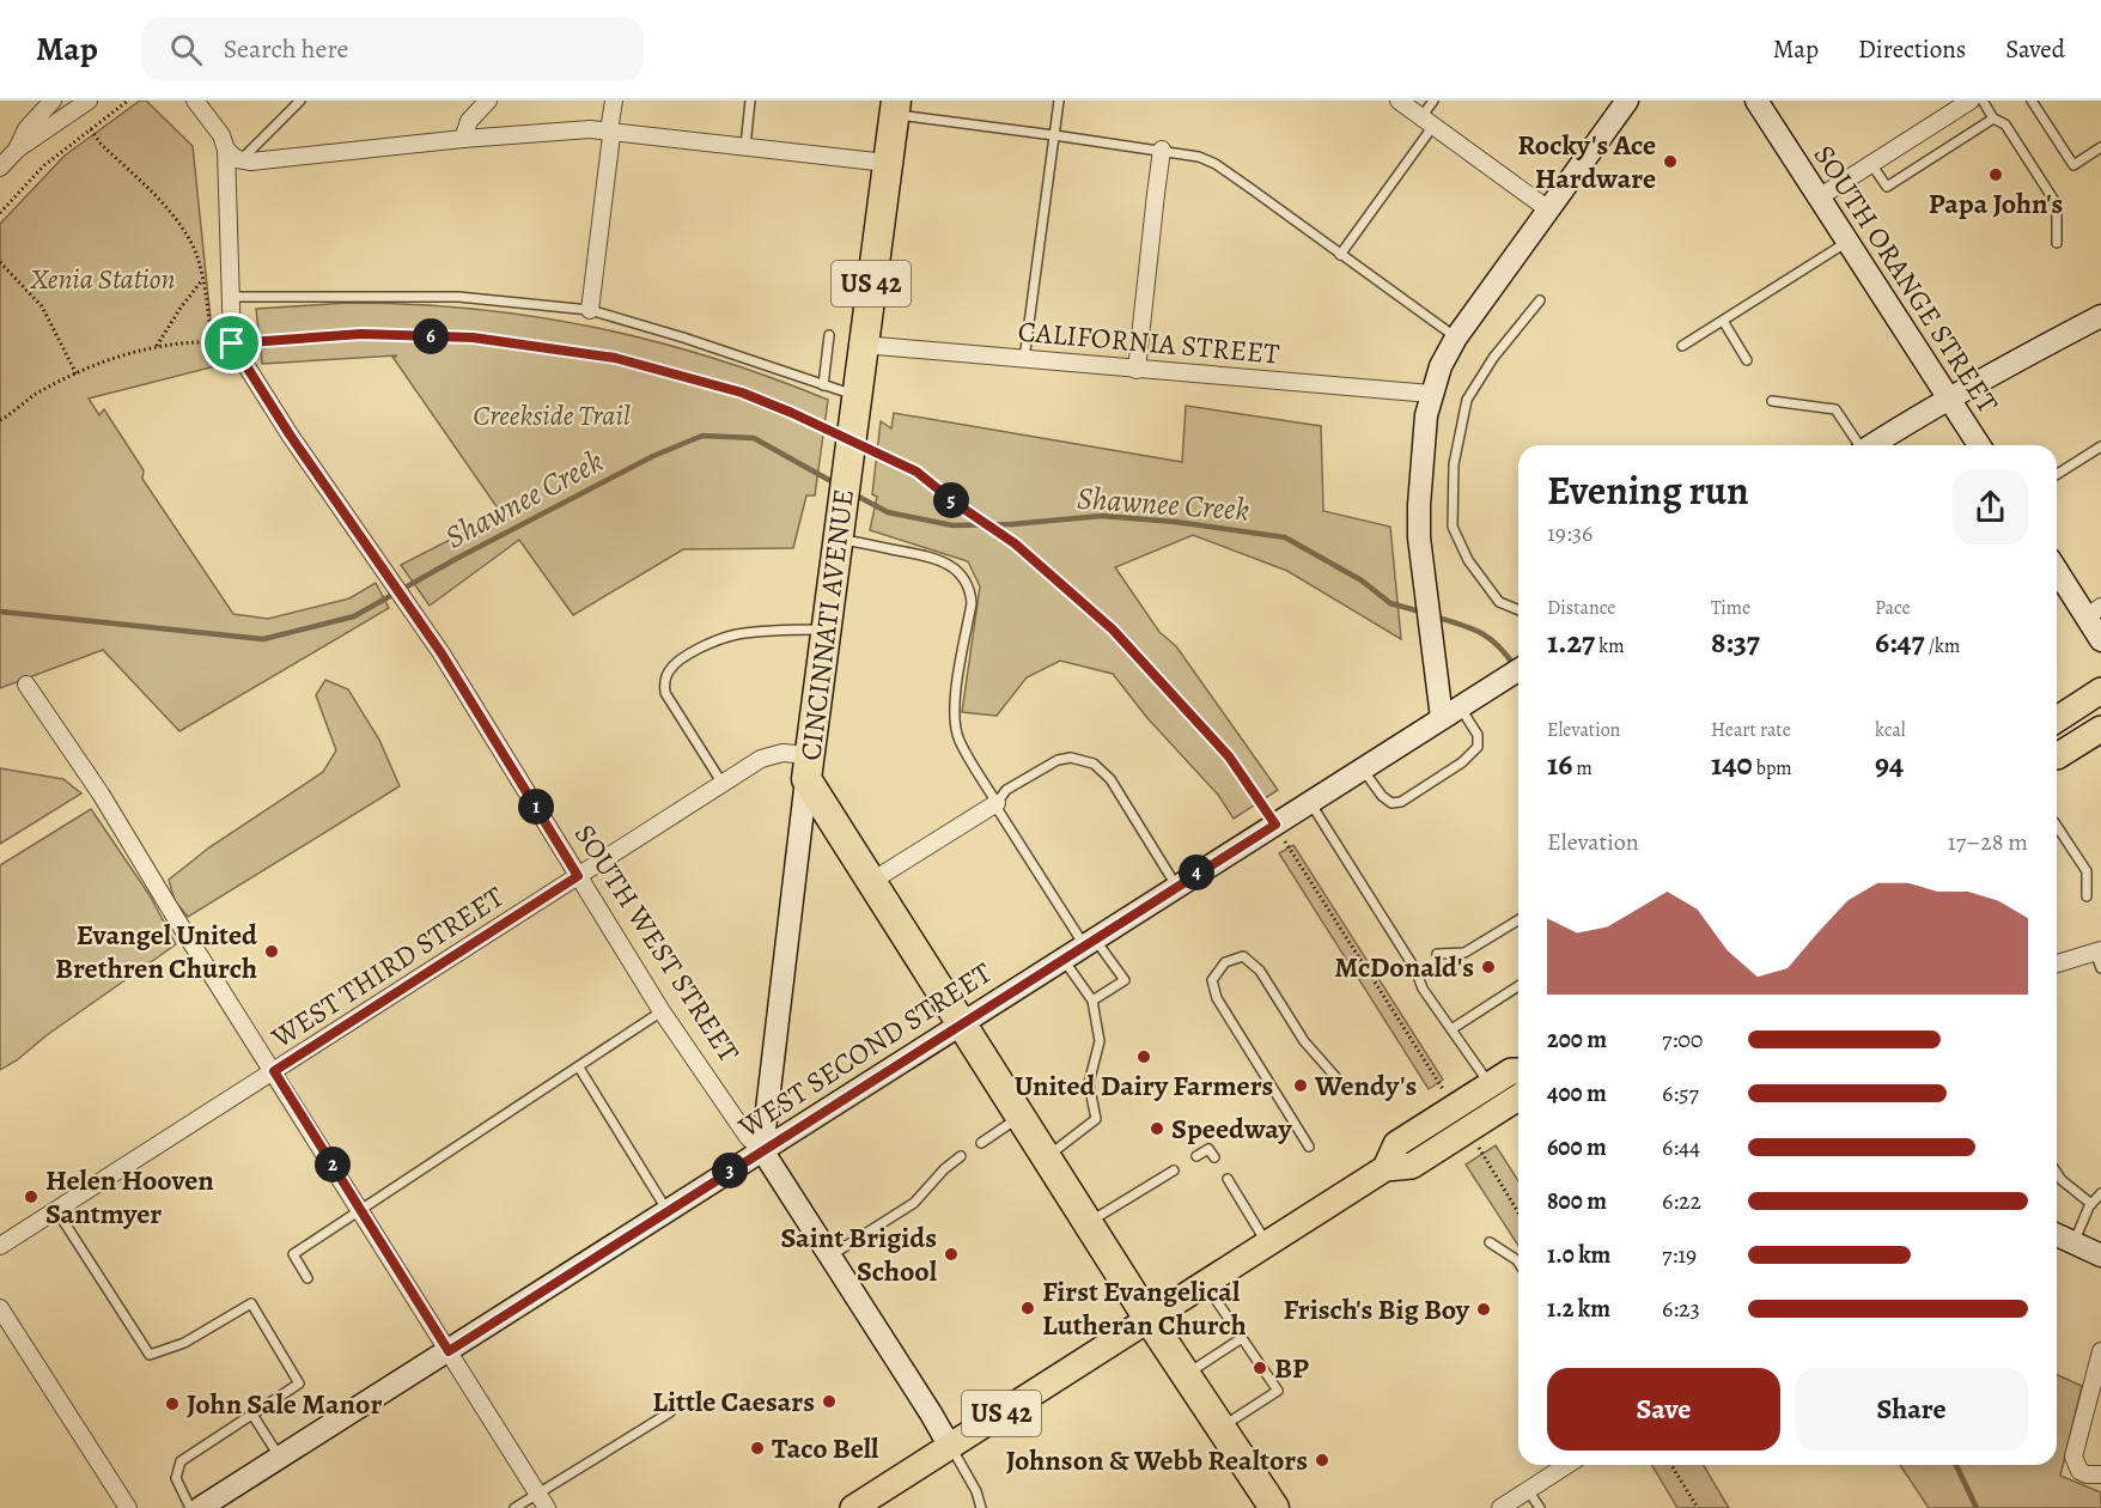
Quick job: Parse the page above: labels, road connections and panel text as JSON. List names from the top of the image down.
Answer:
{
  "streets": {
    "highway": ["US 42", "CINCINNATI AVENUE"],
    "street": [
      "SOUTH ORANGE STREET",
      "CALIFORNIA STREET",
      "SOUTH WEST STREET",
      "WEST THIRD STREET",
      "WEST SECOND STREET"
    ]
  },
  "crossings": [
    ["US 42", "SOUTH WEST STREET"],
    ["CALIFORNIA STREET", "CINCINNATI AVENUE"],
    ["CINCINNATI AVENUE", "SOUTH WEST STREET"],
    ["CINCINNATI AVENUE", "WEST THIRD STREET"],
    ["CINCINNATI AVENUE", "WEST SECOND STREET"],
    ["SOUTH WEST STREET", "WEST THIRD STREET"],
    ["SOUTH WEST STREET", "WEST SECOND STREET"]
  ],
  "water": ["Shawnee Creek"],
  "parks": ["Xenia Station", "Creekside Trail"],
  "places": [
    "Rocky's Ace Hardware",
    "Papa John's",
    "Evangel United Brethren Church",
    "McDonald's",
    "United Dairy Farmers",
    "Wendy's",
    "Speedway",
    "Helen Hooven Santmyer",
    "Saint Brigids School",
    "First Evangelical Lutheran Church",
    "Frisch's Big Boy",
    "BP",
    "Little Caesars",
    "John Sale Manor",
    "Taco Bell",
    "Johnson & Webb Realtors"
  ],
  "page": {
    "header": "Map",
    "search": "Search here",
    "nav": ["Map", "Directions", "Saved"],
    "pins": [
      "6",
      "5",
      "1",
      "4",
      "2",
      "3"
    ],
    "heading": ["Evening run", "19:36"],
    "stats": [
      ["Distance", "1.27 km"],
      ["Time", "8:37"],
      ["Pace", "6:47 /km"],
      ["Elevation", "16 m"],
      ["Heart rate", "140 bpm"],
      ["kcal", "94"]
    ],
    "chart": ["Elevation", "17–28 m"],
    "list": [
      {
        "name": "200 m",
        "note": "7:00"
      },
      {
        "name": "400 m",
        "note": "6:57"
      },
      {
        "name": "600 m",
        "note": "6:44"
      },
      {
        "name": "800 m",
        "note": "6:22"
      },
      {
        "name": "1.0 km",
        "note": "7:19"
      },
      {
        "name": "1.2 km",
        "note": "6:23"
      }
    ],
    "buttons": ["Save", "Share"]
  }
}
